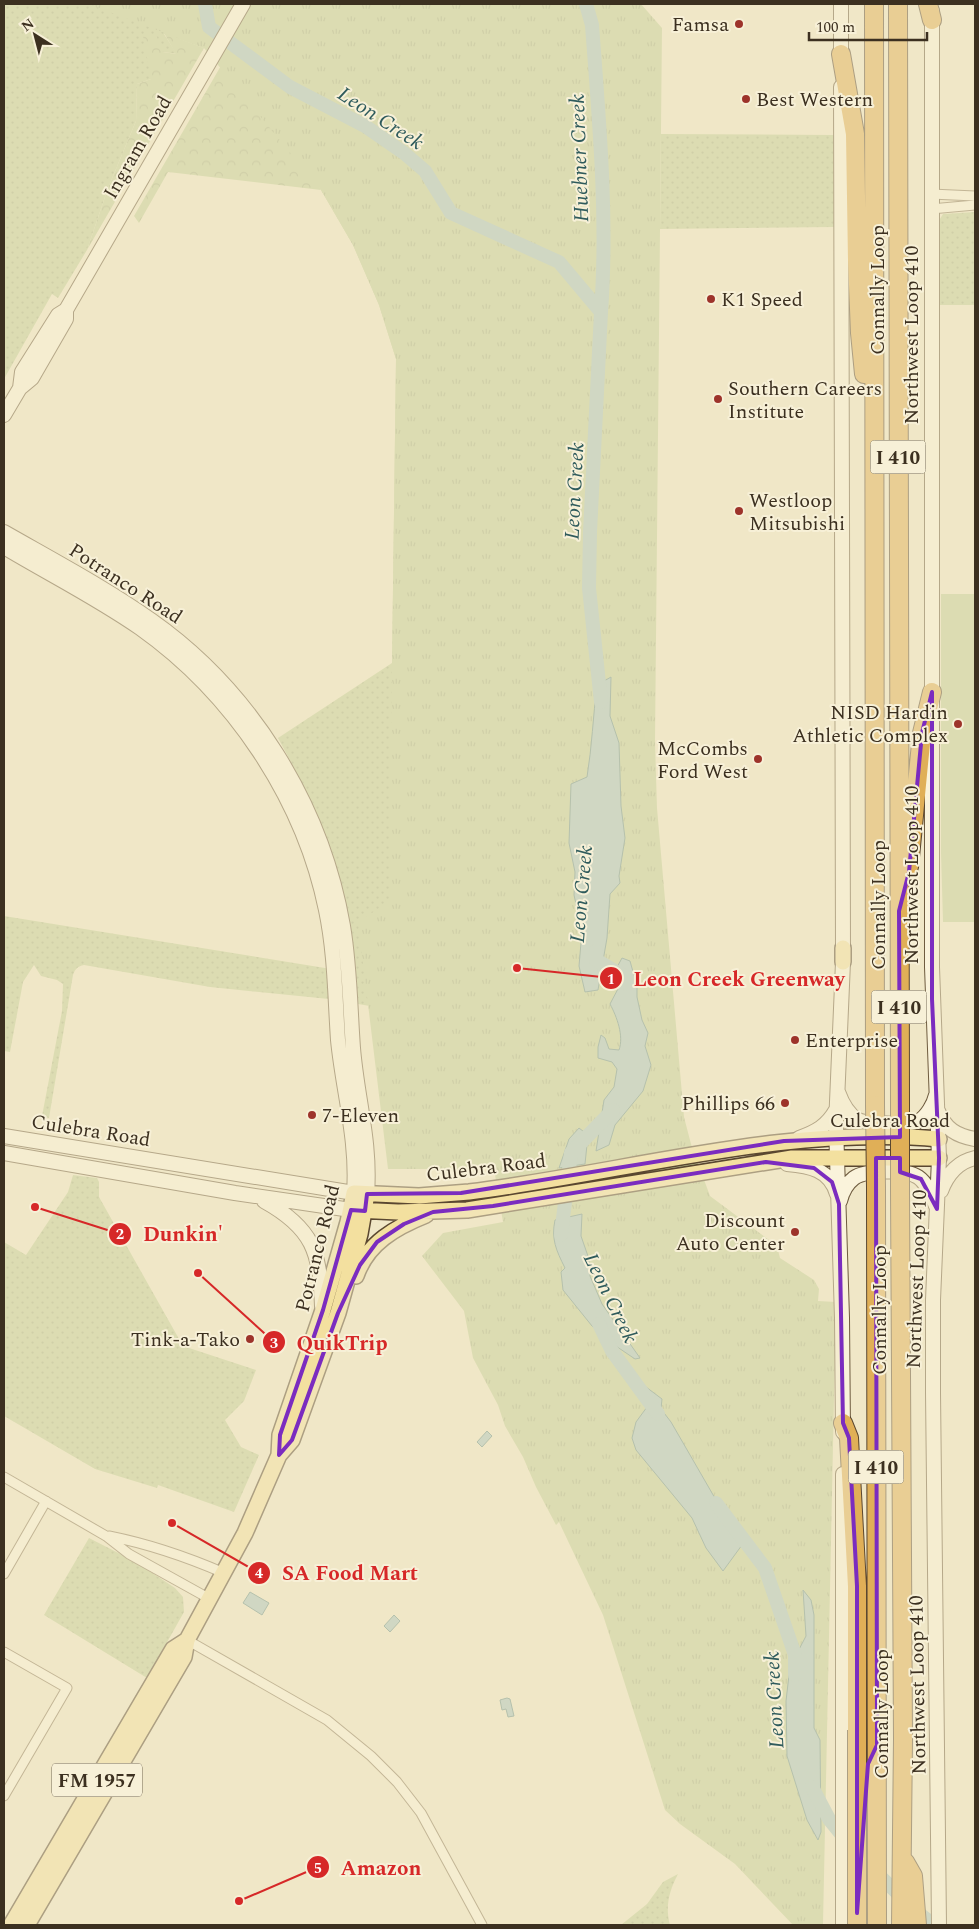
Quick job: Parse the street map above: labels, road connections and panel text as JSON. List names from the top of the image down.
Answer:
{
  "streets": {
    "highway": ["Connally Loop", "I 410"],
    "main road": [
      "Ingram Road",
      "Northwest Loop 410",
      "Potranco Road",
      "Culebra Road",
      "FM 1957"
    ]
  },
  "crossings": [
    ["Northwest Loop 410", "Culebra Road"],
    ["Potranco Road", "Culebra Road"],
    ["Potranco Road", "FM 1957"]
  ],
  "water": ["Leon Creek", "Huebner Creek"],
  "places": [
    "Famsa",
    "Best Western",
    "K1 Speed",
    "Southern Careers Institute",
    "Westloop Mitsubishi",
    "NISD Hardin Athletic Complex",
    "McCombs Ford West",
    "Leon Creek Greenway",
    "Enterprise",
    "Phillips 66",
    "7-Eleven",
    "Dunkin'",
    "Discount Auto Center",
    "QuikTrip",
    "Tink-a-Tako",
    "SA Food Mart",
    "Amazon"
  ],
  "scale_bar": "100 m",
  "north": "top left"
}
